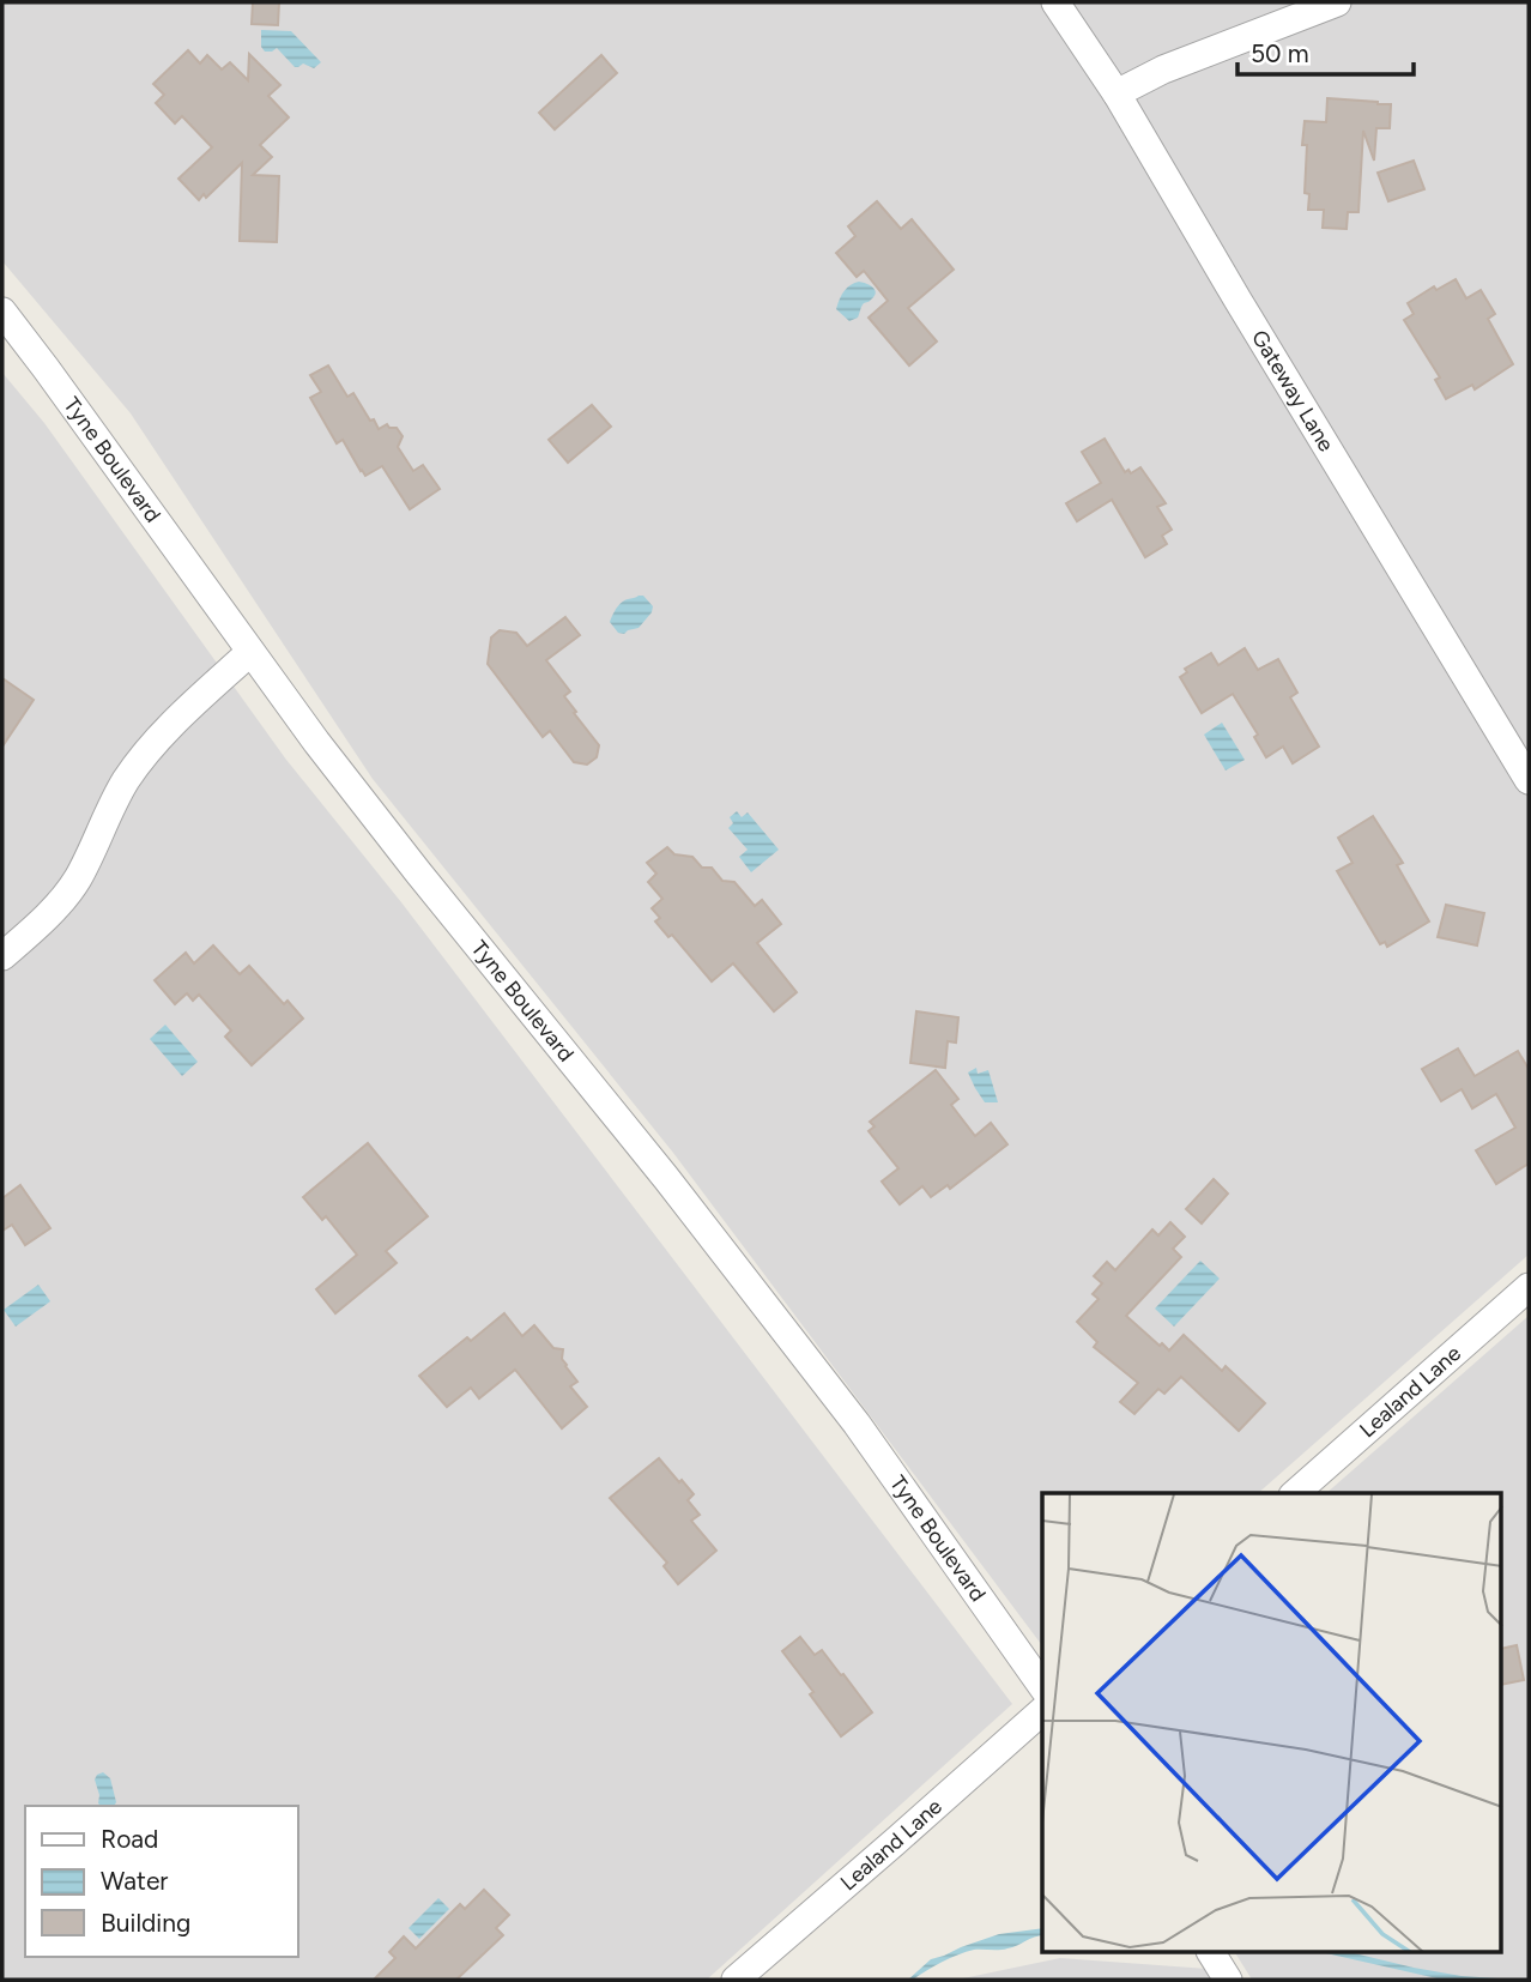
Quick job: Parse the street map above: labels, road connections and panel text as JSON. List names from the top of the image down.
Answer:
{
  "streets": {
    "street": ["Gateway Lane", "Tyne Boulevard", "Lealand Lane"]
  },
  "legend": ["Road", "Water", "Building"],
  "scale_bar": "50 m"
}
